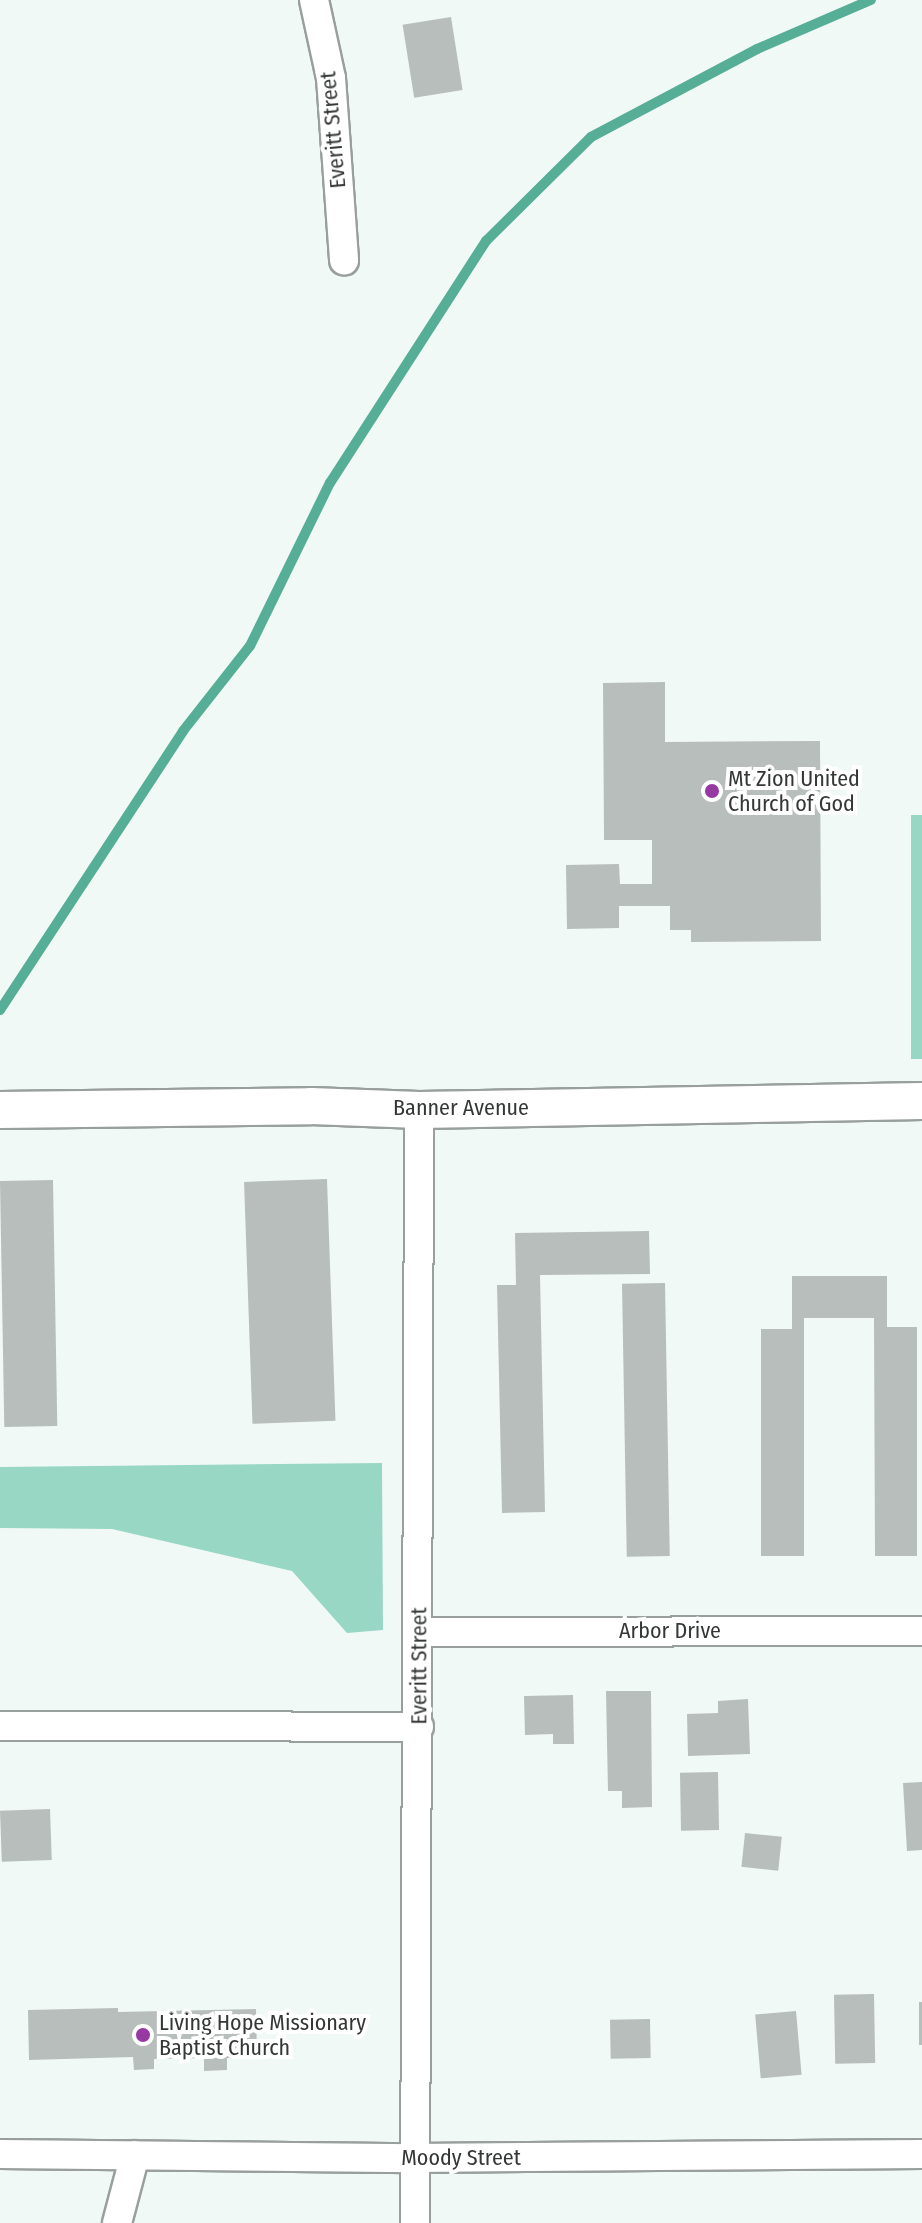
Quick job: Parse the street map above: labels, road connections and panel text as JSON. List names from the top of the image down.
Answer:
{
  "streets": {
    "street": [
      "Everitt Street",
      "Banner Avenue",
      "Arbor Drive",
      "Moody Street"
    ]
  },
  "crossings": [
    ["Everitt Street", "Banner Avenue"],
    ["Everitt Street", "Arbor Drive"],
    ["Everitt Street", "Moody Street"]
  ],
  "places": ["Mt Zion United Church of God", "Living Hope Missionary Baptist Church"]
}
